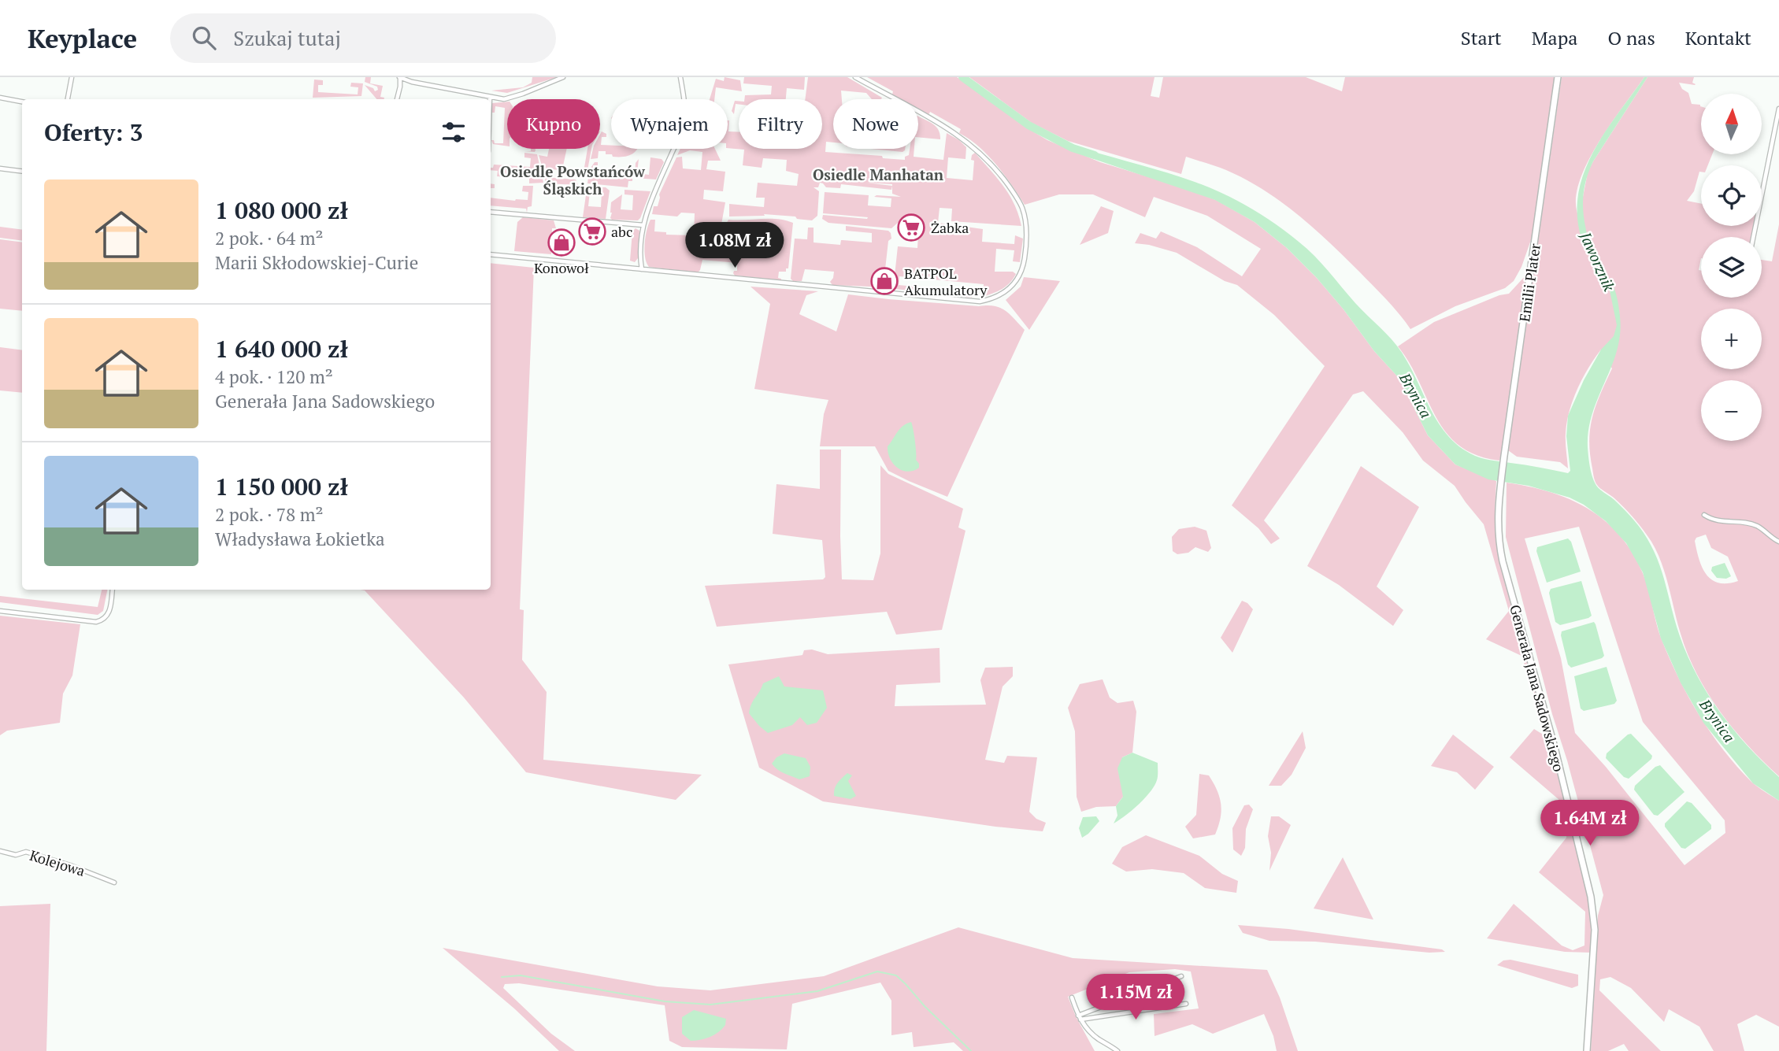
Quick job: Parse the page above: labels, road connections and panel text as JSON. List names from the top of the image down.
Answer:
{
  "streets": {
    "street": ["Emilii Plater", "Generała Jana Sadowskiego", "Kolejowa"]
  },
  "crossings": [
    ["Emilii Plater", "Generała Jana Sadowskiego"]
  ],
  "districts": ["Osiedle Powstańców Śląskich", "Osiedle Manhatan"],
  "water": ["Jaworznik", "Brynica"],
  "places": {
    "supermarket": ["Żabka", "abc"],
    "shop": ["Konowoł", "BATPOL Akumulatory"]
  },
  "north": "top",
  "page": {
    "header": "Keyplace",
    "search": "Szukaj tutaj",
    "nav": [
      "Start",
      "Mapa",
      "O nas",
      "Kontakt"
    ],
    "map_buttons": ["+", "−"],
    "chip": [
      "Kupno",
      "Wynajem",
      "Filtry",
      "Nowe"
    ],
    "heading": "Oferty: 3",
    "list": [
      {
        "name": "1 080 000 zł",
        "note": "2 pok. · 64 m² · Marii Skłodowskiej-Curie"
      },
      {
        "name": "1 640 000 zł",
        "note": "4 pok. · 120 m² · Generała Jana Sadowskiego"
      },
      {
        "name": "1 150 000 zł",
        "note": "2 pok. · 78 m² · Władysława Łokietka"
      }
    ],
    "price": ["1.08M zł", "1.64M zł", "1.15M zł"]
  }
}
